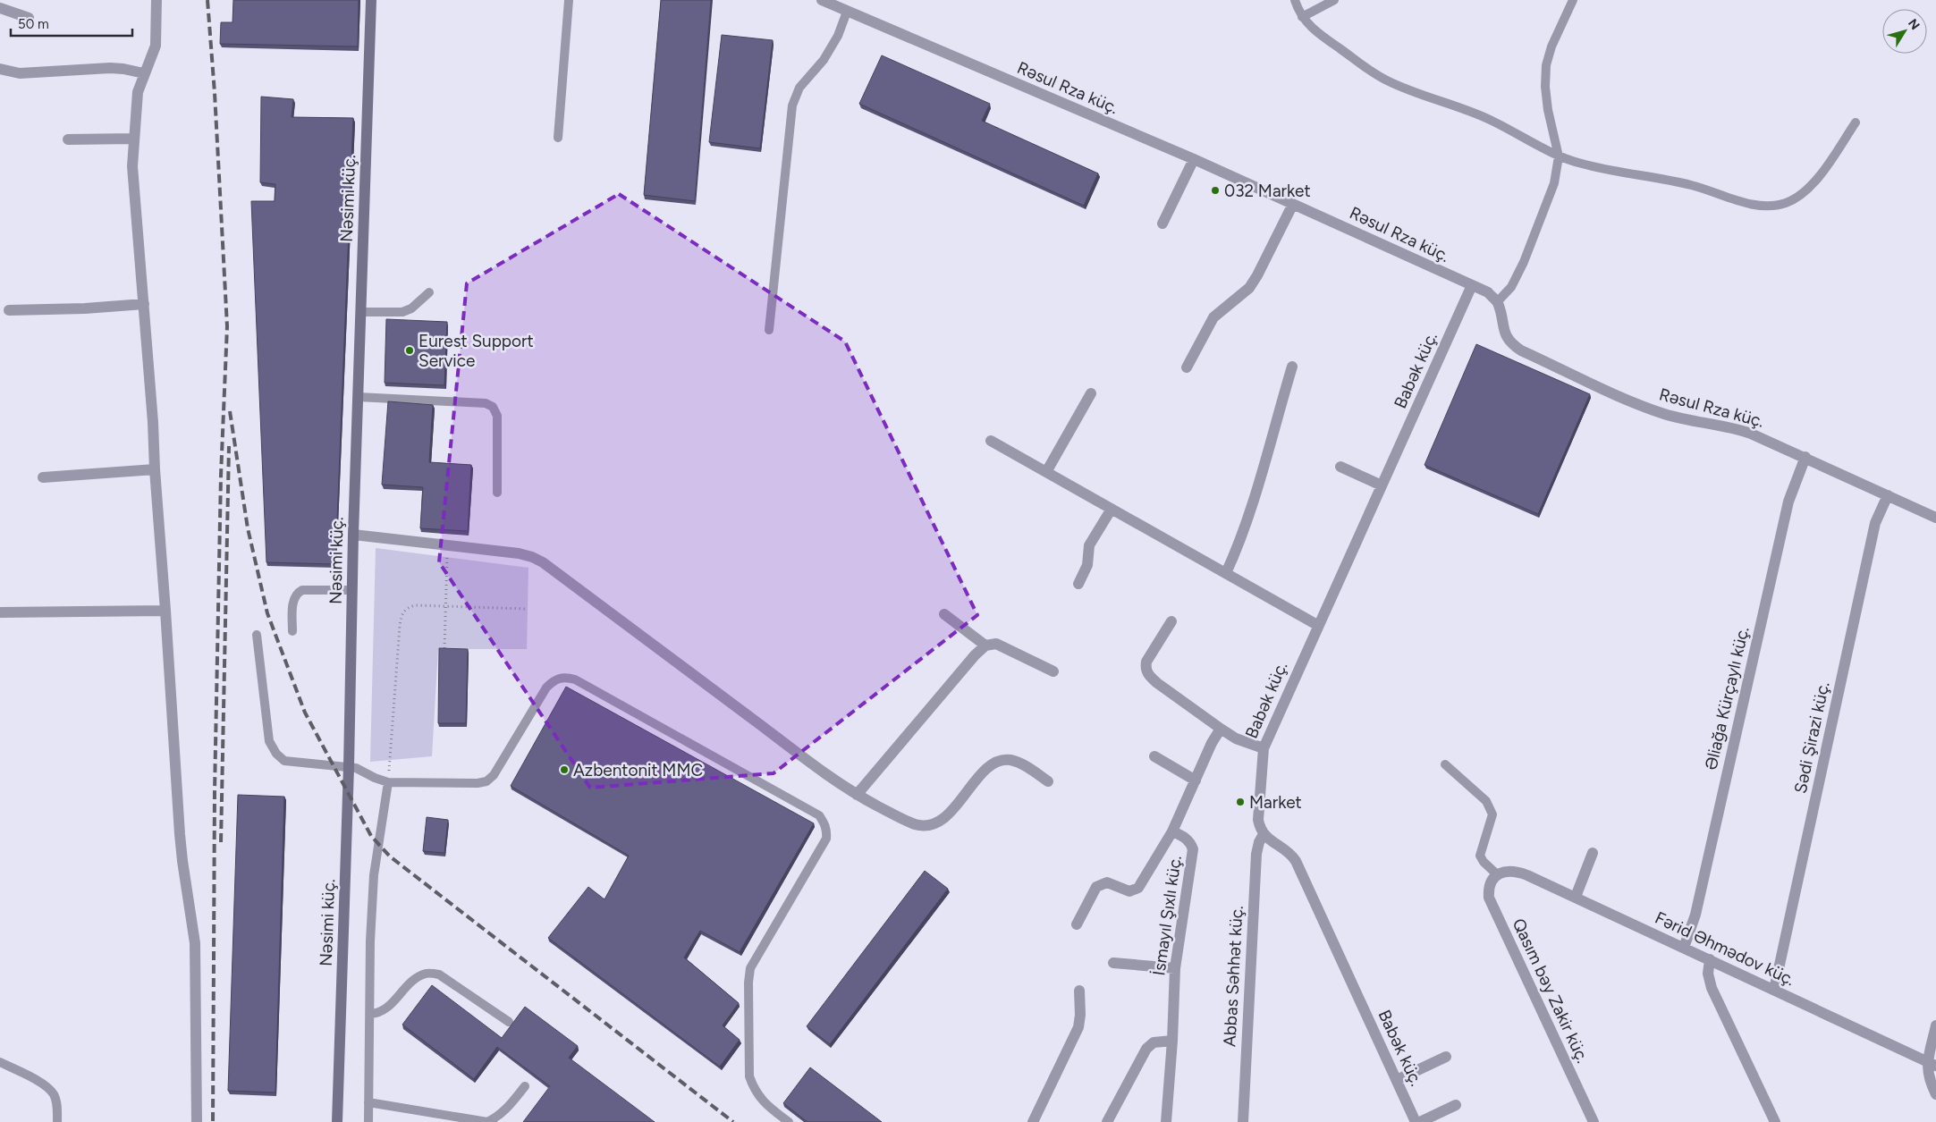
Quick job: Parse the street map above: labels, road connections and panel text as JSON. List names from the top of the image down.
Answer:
{
  "streets": {
    "street": [
      "Rəsul Rza küç.",
      "Nəsimi küç.",
      "Babək küç.",
      "Əliağa Kürçaylı küç.",
      "Sədi Şirazi küç.",
      "İsmayıl Şıxlı küç.",
      "Fərid Əhmədov küç.",
      "Abbas Səhhət küç.",
      "Qasım bəy Zakir küç."
    ]
  },
  "crossings": [
    ["Rəsul Rza küç.", "Babək küç."],
    ["Rəsul Rza küç.", "Əliağa Kürçaylı küç."],
    ["Rəsul Rza küç.", "Sədi Şirazi küç."],
    ["Babək küç.", "Abbas Səhhət küç."],
    ["Əliağa Kürçaylı küç.", "Fərid Əhmədov küç."],
    ["Sədi Şirazi küç.", "Fərid Əhmədov küç."],
    ["Fərid Əhmədov küç.", "Qasım bəy Zakir küç."]
  ],
  "places": [
    "032 Market",
    "Eurest Support Service",
    "Azbentonit MMC",
    "Market"
  ],
  "scale_bar": "50 m",
  "north": "top right"
}
